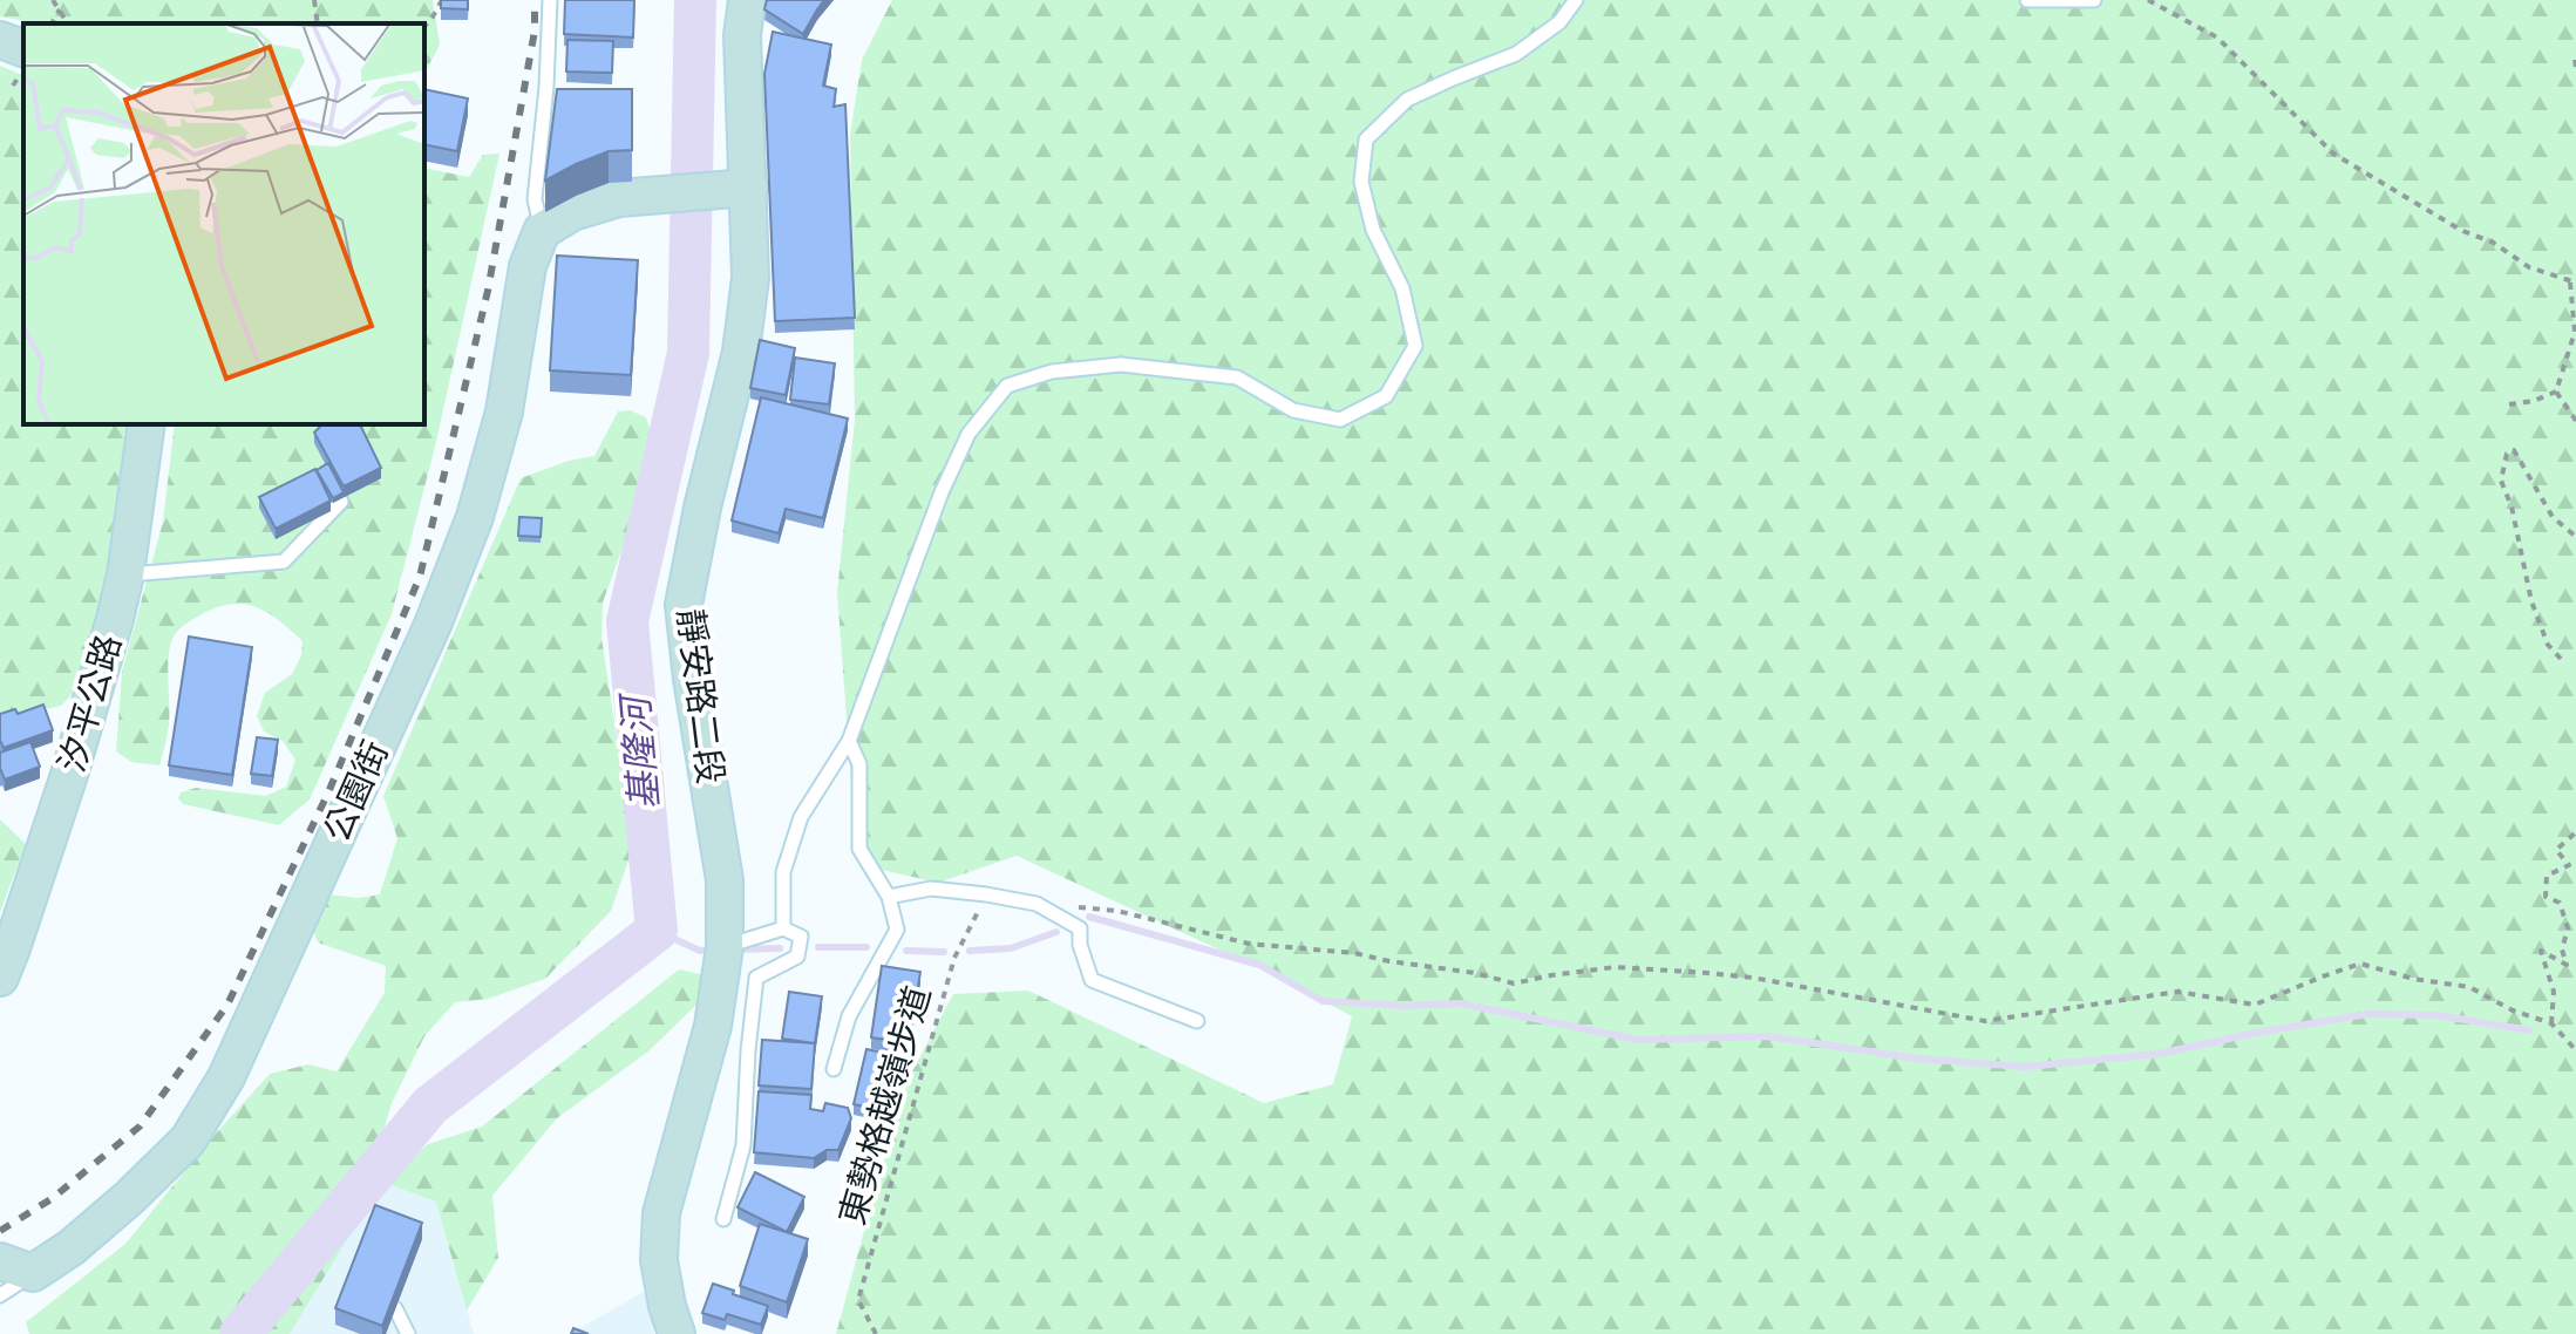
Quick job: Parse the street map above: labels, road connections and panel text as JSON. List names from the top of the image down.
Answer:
{
  "streets": {
    "street": ["靜安路二段", "汐平公路", "公園街"],
    "path": ["東勢格越嶺步道"]
  },
  "water": ["基隆河"]
}
